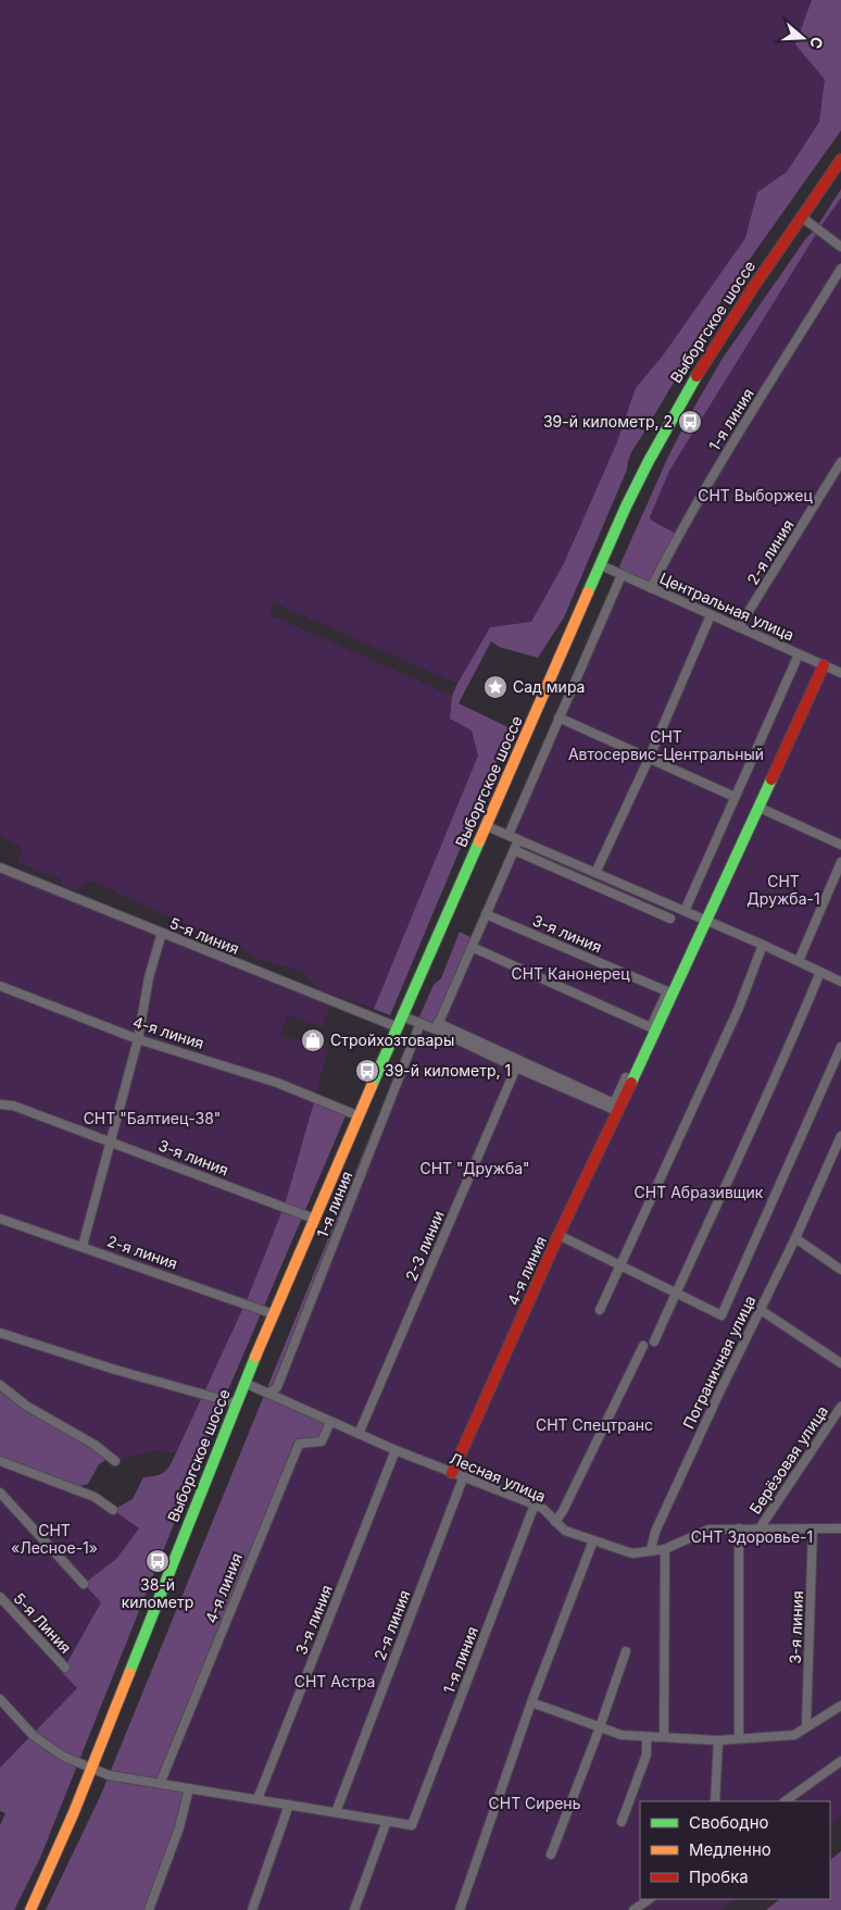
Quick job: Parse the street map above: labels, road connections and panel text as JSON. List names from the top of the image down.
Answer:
{
  "streets": {
    "main road": ["Выборгское шоссе", "4-я линия"],
    "street": [
      "1-я линия",
      "2-я линия",
      "Центральная улица",
      "3-я линия",
      "5-я линия",
      "2-3 линии",
      "Пограничная улица",
      "Берёзовая улица",
      "Лесная улица",
      "5-я Линия"
    ]
  },
  "crossings": [
    ["Выборгское шоссе", "2-я линия"],
    ["Выборгское шоссе", "Центральная улица"],
    ["Выборгское шоссе", "3-я линия"],
    ["Выборгское шоссе", "5-я линия"],
    ["Выборгское шоссе", "4-я линия"],
    ["Выборгское шоссе", "Лесная улица"],
    ["1-я линия", "Центральная улица"],
    ["1-я линия", "Лесная улица"],
    ["2-я линия", "Центральная улица"],
    ["2-я линия", "4-я линия"],
    ["2-я линия", "Лесная улица"],
    ["Центральная улица", "4-я линия"],
    ["3-я линия", "4-я линия"],
    ["3-я линия", "Лесная улица"],
    ["4-я линия", "Лесная улица"],
    ["2-3 линии", "Лесная улица"],
    ["Пограничная улица", "Лесная улица"],
    ["Берёзовая улица", "Лесная улица"]
  ],
  "parks": [
    "СНТ Выборжец",
    "СНТ Автосервис-Центральный",
    "СНТ Дружба-1",
    "СНТ Канонерец",
    "СНТ \"Балтиец-38\"",
    "СНТ \"Дружба\"",
    "СНТ Абразивщик",
    "СНТ Спецтранс",
    "СНТ «Лесное-1»",
    "СНТ Здоровье-1",
    "СНТ Астра",
    "СНТ Сирень"
  ],
  "places": {
    "bus stop": ["39-й километр, 2", "39-й километр, 1", "38-й километр"],
    "place": ["Сад мира"],
    "shop": ["Стройхозтовары"]
  },
  "legend": ["Свободно", "Медленно", "Пробка"],
  "north": "right"
}
